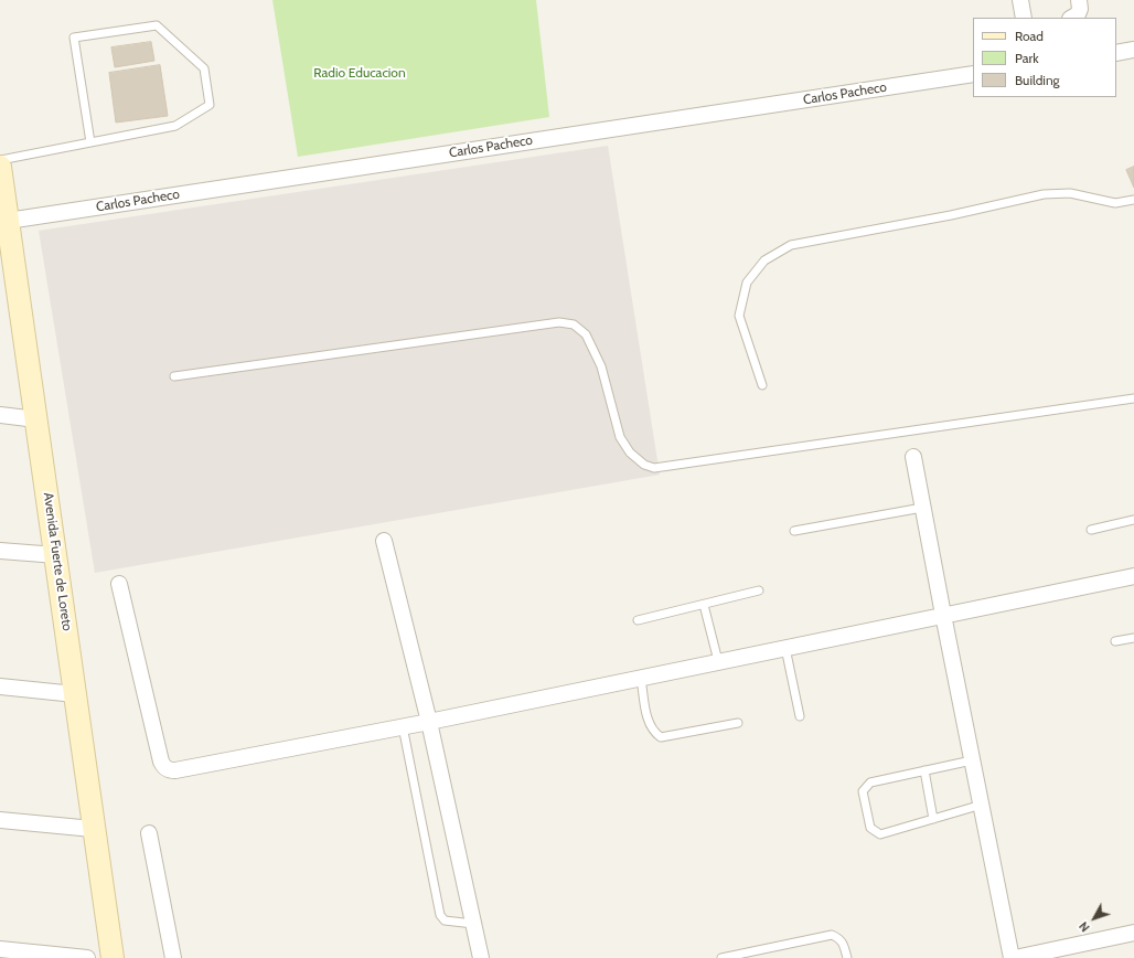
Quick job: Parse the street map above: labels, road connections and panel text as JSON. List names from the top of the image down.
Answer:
{
  "streets": {
    "street": ["Carlos Pacheco", "Avenida Fuerte de Loreto"]
  },
  "crossings": [
    ["Carlos Pacheco", "Avenida Fuerte de Loreto"]
  ],
  "parks": ["Radio Educacion"],
  "legend": ["Road", "Park", "Building"],
  "north": "bottom left"
}
